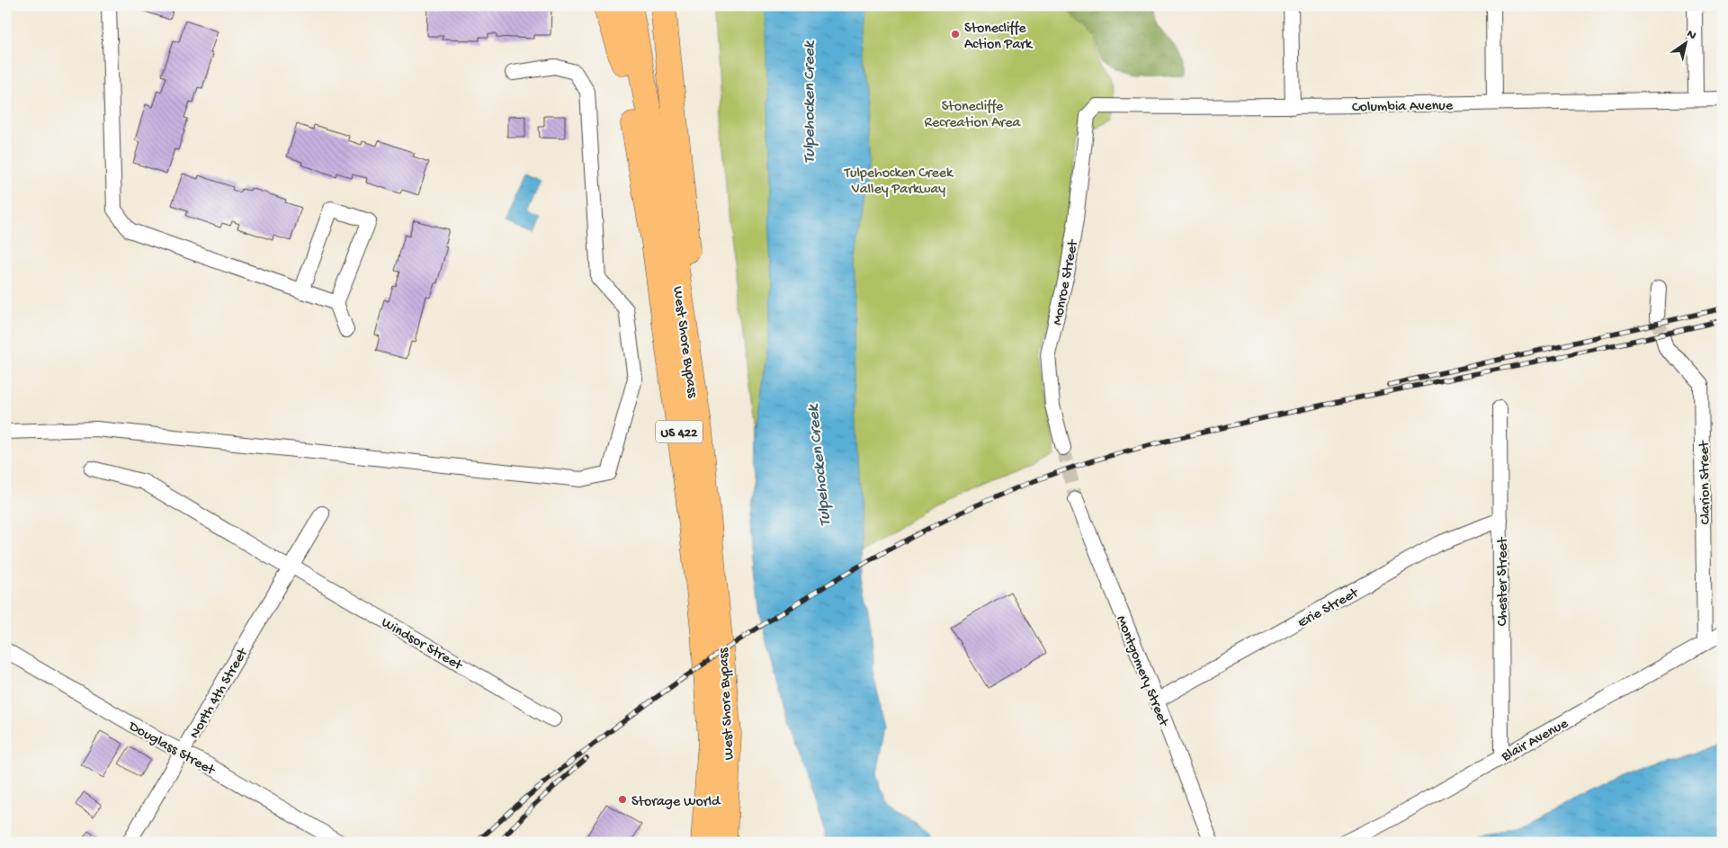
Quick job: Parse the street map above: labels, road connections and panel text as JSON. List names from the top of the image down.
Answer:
{
  "streets": {
    "highway": ["West Shore Bypass", "US 422"],
    "street": [
      "Columbia Avenue",
      "Monroe Street",
      "Clarion Street",
      "Chester Street",
      "Erie Street",
      "Windsor Street",
      "Montgomery Street",
      "North 4th Street",
      "Blair Avenue",
      "Douglass Street"
    ]
  },
  "crossings": [
    ["Columbia Avenue", "Monroe Street"],
    ["West Shore Bypass", "US 422"],
    ["Clarion Street", "Blair Avenue"],
    ["Chester Street", "Erie Street"],
    ["Chester Street", "Blair Avenue"],
    ["Erie Street", "Montgomery Street"],
    ["Windsor Street", "North 4th Street"],
    ["North 4th Street", "Douglass Street"]
  ],
  "water": ["Tulpehocken Creek"],
  "parks": ["Stonecliffe Recreation Area", "Tulpehocken Creek Valley Parkway"],
  "places": ["Stonecliffe Action Park", "Storage World"],
  "north": "top right"
}
